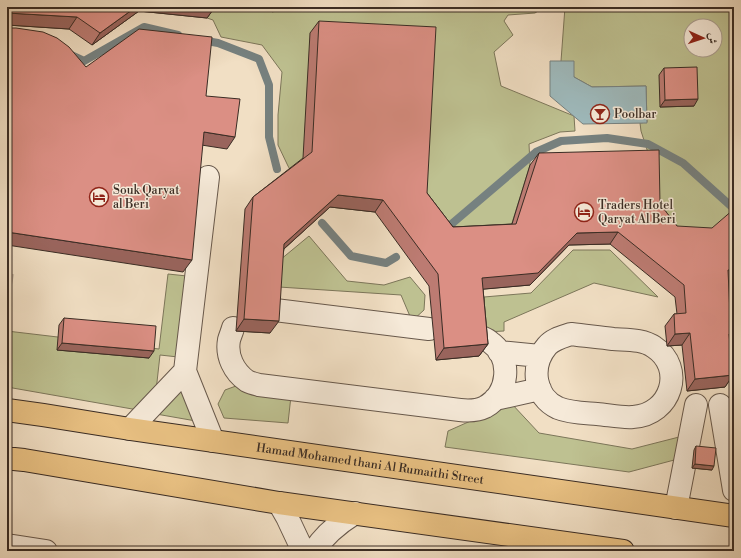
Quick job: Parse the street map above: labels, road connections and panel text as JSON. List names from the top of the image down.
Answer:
{
  "streets": {
    "main road": ["Hamad Mohamed thani Al Rumaithi Street"]
  },
  "places": {
    "bar": ["Poolbar"],
    "hotel": ["Souk Qaryat al Beri", "Traders Hotel Qaryat Al Beri"]
  },
  "north": "right"
}
